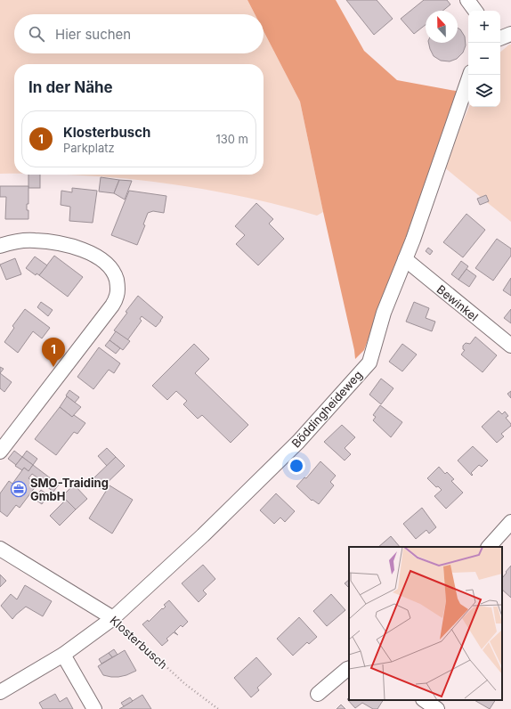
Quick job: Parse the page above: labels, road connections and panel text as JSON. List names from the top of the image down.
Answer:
{
  "streets": {
    "street": ["Bewinkel", "Böddingheideweg", "Klosterbusch"]
  },
  "crossings": [
    ["Bewinkel", "Böddingheideweg"],
    ["Böddingheideweg", "Klosterbusch"]
  ],
  "places": {
    "office": ["SMO-Traiding GmbH"]
  },
  "north": "top",
  "page": {
    "map_buttons": ["+", "−"],
    "search": "Hier suchen",
    "heading": "In der Nähe",
    "list": [
      {
        "mark": "1",
        "name": "Klosterbusch",
        "note": "Parkplatz",
        "value": "130 m"
      }
    ],
    "pins": "1"
  }
}
